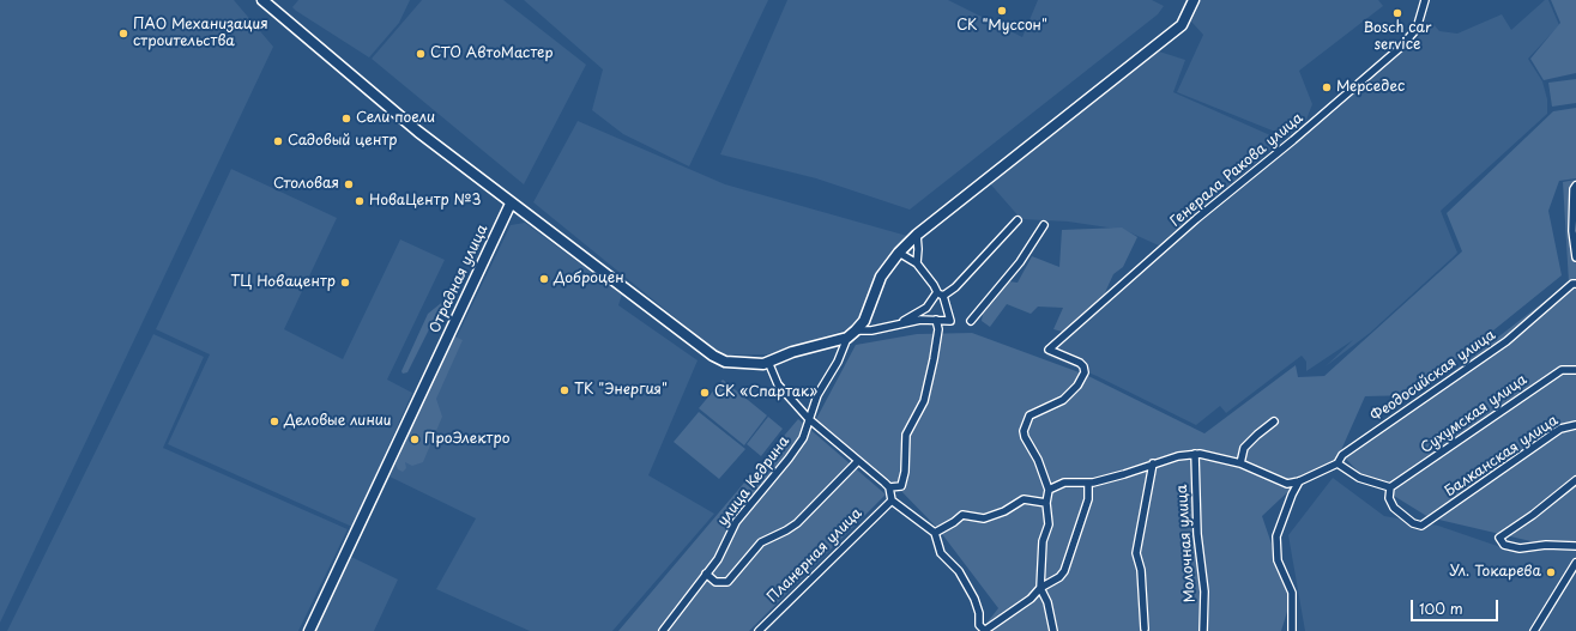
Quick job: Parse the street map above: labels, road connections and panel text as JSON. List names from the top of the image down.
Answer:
{
  "streets": {
    "street": [
      "Генерала Ракова улица",
      "Отрадная улица",
      "Феодосийская улица",
      "Сухумская улица",
      "Балканская улица",
      "улица Кедрина",
      "Молочная улица",
      "Планерная улица"
    ]
  },
  "crossings": [
    ["Сухумская улица", "Балканская улица"]
  ],
  "places": [
    "СК \"Муссон\"",
    "Bosch car service",
    "ПАО Механизация строительства",
    "СТО АвтоМастер",
    "Мерседес",
    "Сели поели",
    "Садовый центр",
    "Столовая",
    "НоваЦентр №3",
    "Доброцен",
    "ТЦ Новацентр",
    "ТК \"Энергия\"",
    "СК «Спартак»",
    "Деловые линии",
    "ПроЭлектро",
    "Ул. Токарева"
  ],
  "scale_bar": "100 m"
}
